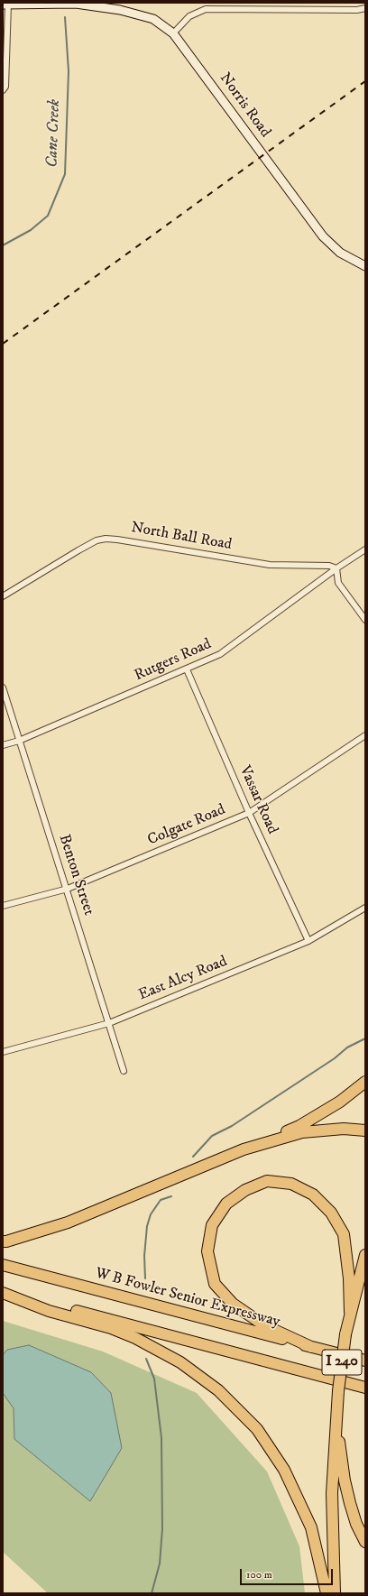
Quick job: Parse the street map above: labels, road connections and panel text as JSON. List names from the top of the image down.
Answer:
{
  "streets": {
    "highway": ["W B Fowler Senior Expressway", "I 240"],
    "main road": ["Norris Road"],
    "street": [
      "North Ball Road",
      "Rutgers Road",
      "Vassar Road",
      "Colgate Road",
      "Benton Street",
      "East Alcy Road"
    ]
  },
  "crossings": [
    ["North Ball Road", "Rutgers Road"],
    ["Rutgers Road", "Vassar Road"],
    ["Rutgers Road", "Benton Street"],
    ["Vassar Road", "Colgate Road"],
    ["Vassar Road", "East Alcy Road"],
    ["Colgate Road", "Benton Street"],
    ["Benton Street", "East Alcy Road"]
  ],
  "water": ["Cane Creek"],
  "scale_bar": "100 m"
}
